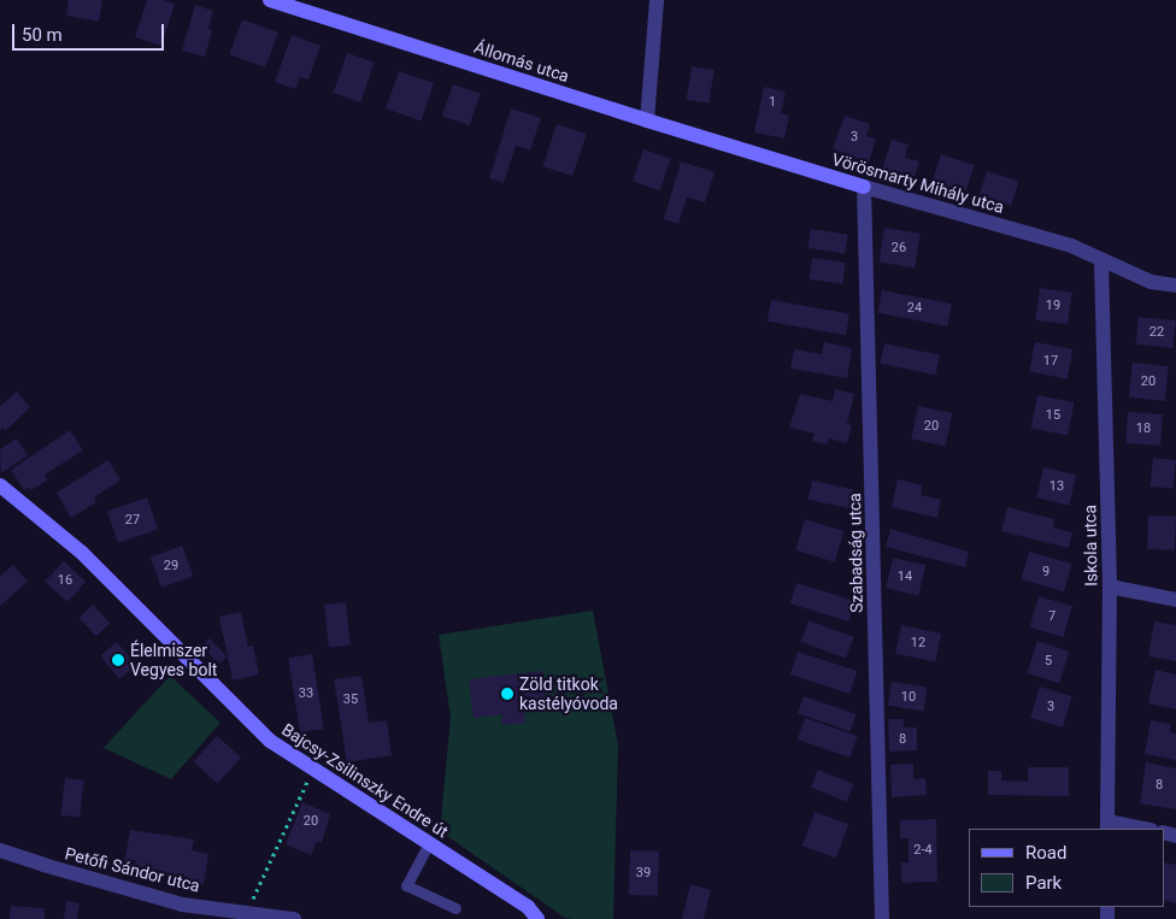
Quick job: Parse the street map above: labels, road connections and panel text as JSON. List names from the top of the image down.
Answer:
{
  "streets": {
    "main road": ["Állomás utca", "Vörösmarty Mihály utca", "Bajcsy-Zsilinszky Endre út"],
    "street": ["Iskola utca", "Szabadság utca", "Petőfi Sándor utca"]
  },
  "crossings": [
    ["Állomás utca", "Vörösmarty Mihály utca"],
    ["Vörösmarty Mihály utca", "Iskola utca"],
    ["Vörösmarty Mihály utca", "Szabadság utca"]
  ],
  "places": ["Élelmiszer Vegyes bolt", "Zöld titkok kastélyóvoda"],
  "house_numbers": [
    "1",
    "3",
    "26",
    "19",
    "24",
    "22",
    "17",
    "20",
    "15",
    "20",
    "18",
    "13",
    "27",
    "29",
    "9",
    "14",
    "16",
    "7",
    "12",
    "5",
    "33",
    "10",
    "35",
    "3",
    "8",
    "8",
    "20",
    "2-4",
    "39"
  ],
  "legend": ["Road", "Park"],
  "scale_bar": "50 m"
}
